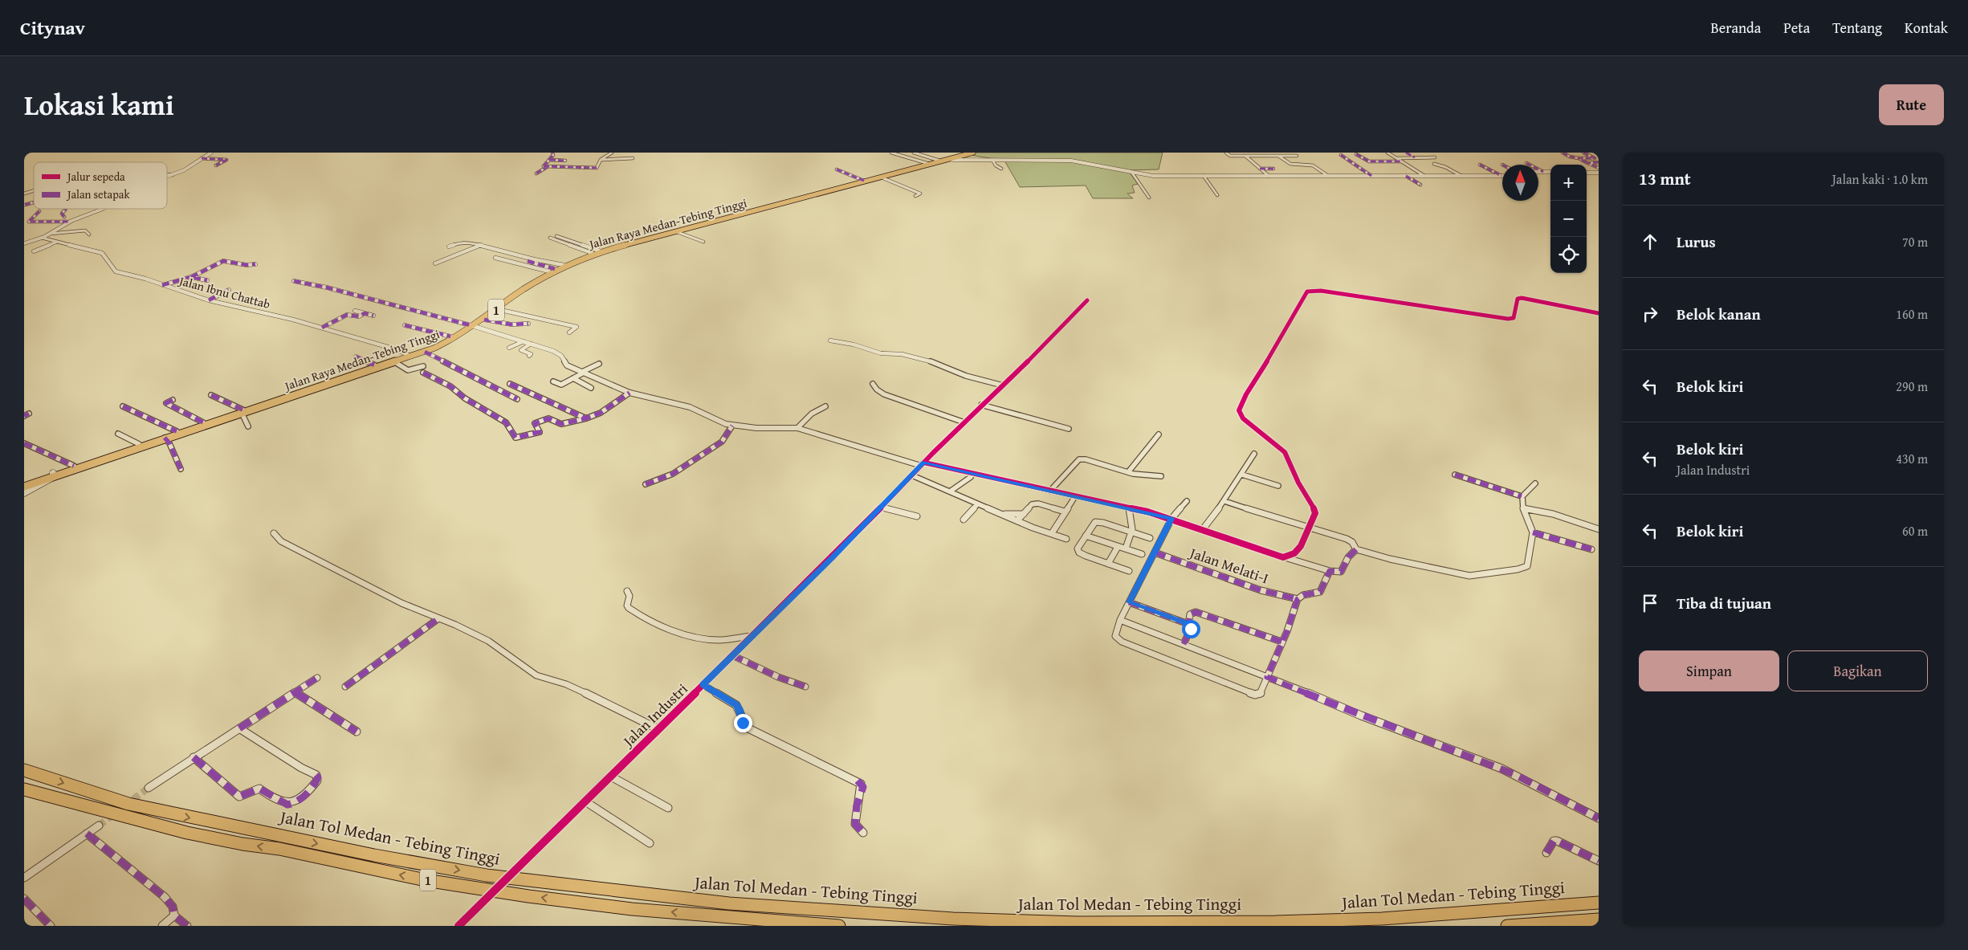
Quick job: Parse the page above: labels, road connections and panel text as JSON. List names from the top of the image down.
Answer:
{
  "streets": {
    "highway": ["Jalan Raya Medan-Tebing Tinggi", "1", "Jalan Tol Medan - Tebing Tinggi"],
    "street": ["Jalan Ibnu Chattab", "Jalan Melati-I", "Jalan Industri"]
  },
  "crossings": [
    ["Jalan Raya Medan-Tebing Tinggi", "Jalan Ibnu Chattab"]
  ],
  "legend": ["Jalur sepeda", "Jalan setapak"],
  "north": "top",
  "page": {
    "header": "Citynav",
    "nav": [
      "Beranda",
      "Peta",
      "Tentang",
      "Kontak"
    ],
    "title": "Lokasi kami",
    "buttons": [
      "Rute",
      ["Simpan", "Bagikan"]
    ],
    "heading": ["13 mnt", "Jalan kaki · 1.0 km"],
    "map_buttons": ["+", "−"],
    "list": [
      ["Lurus", "70 m"],
      ["Belok kanan", "160 m"],
      ["Belok kiri", "290 m"],
      ["Belok kiri", "Jalan Industri", "430 m"],
      ["Belok kiri", "60 m"],
      "Tiba di tujuan"
    ]
  }
}
